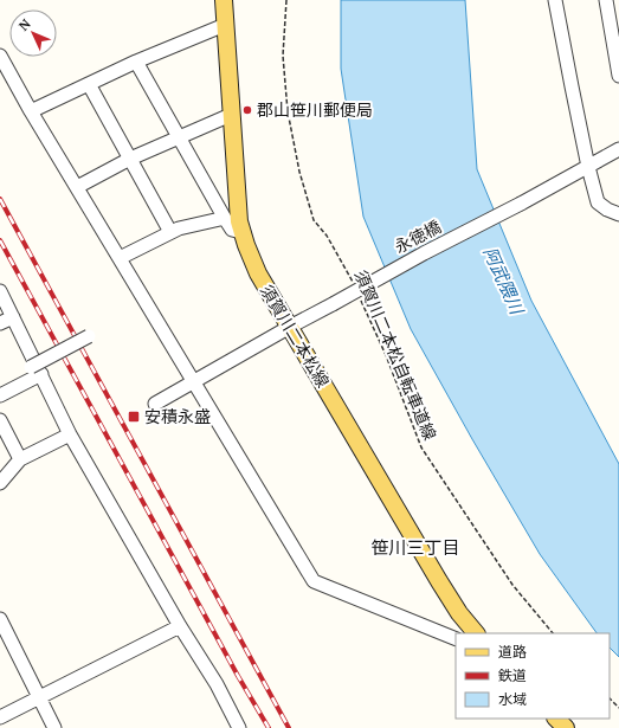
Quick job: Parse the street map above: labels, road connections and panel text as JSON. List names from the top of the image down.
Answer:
{
  "streets": {
    "main road": ["須賀川二本松線"],
    "street": ["永徳橋"],
    "path": ["須賀川二本松自転車道線"]
  },
  "crossings": [
    ["永徳橋", "須賀川二本松線"]
  ],
  "districts": ["笹川三丁目"],
  "water": ["阿武隈川"],
  "places": {
    "other": ["郡山笹川郵便局"],
    "transit": ["安積永盛"]
  },
  "legend": ["道路", "鉄道", "水域"],
  "north": "top left"
}
